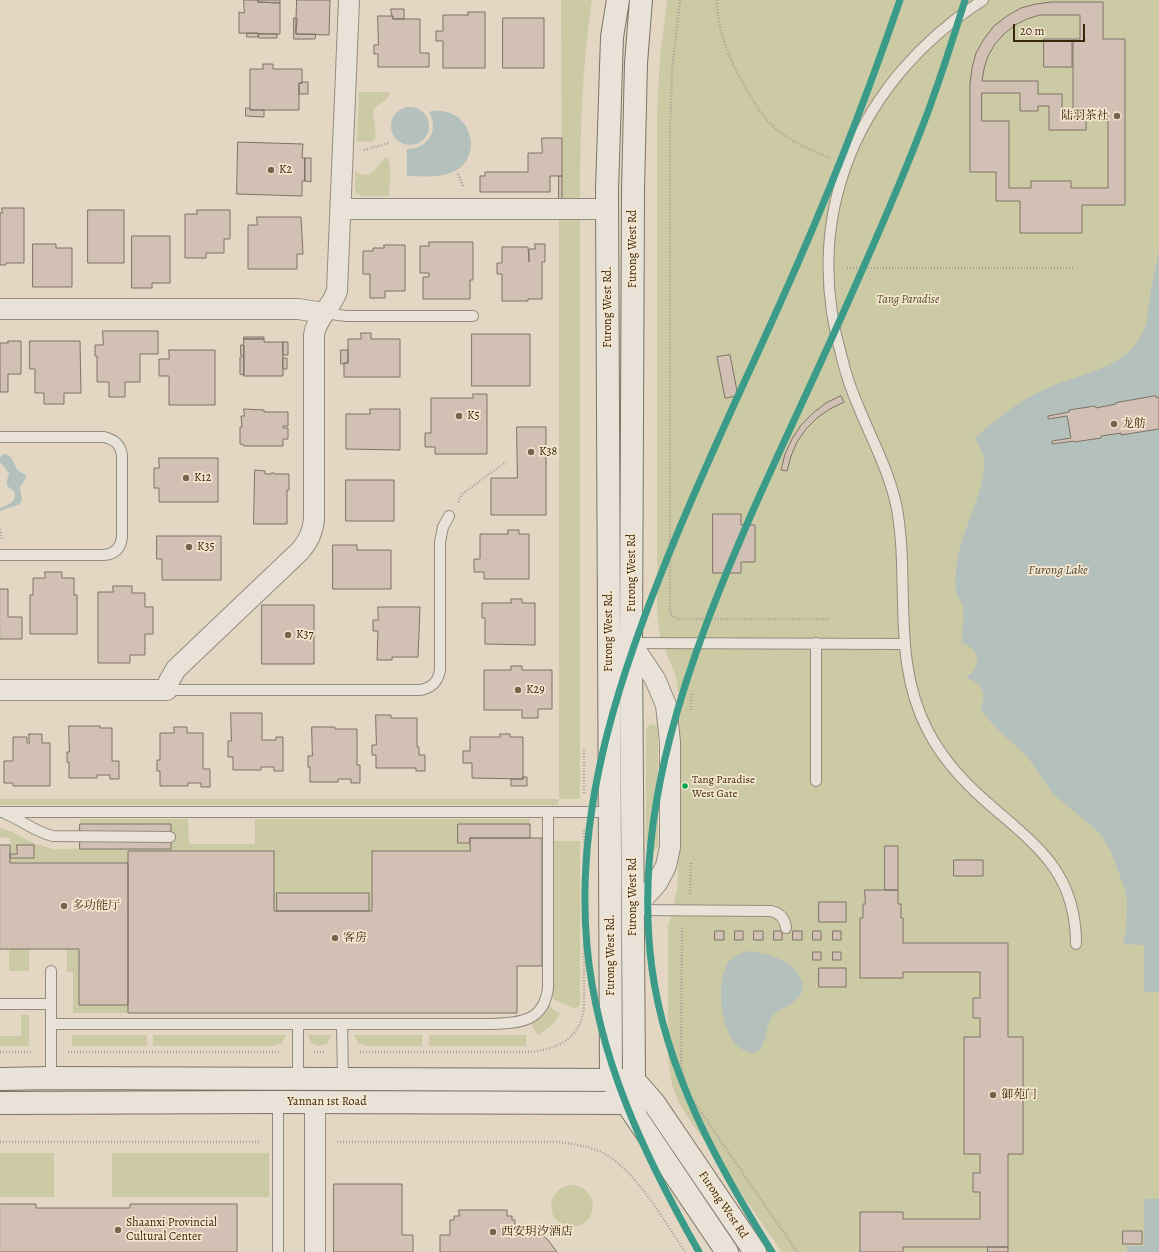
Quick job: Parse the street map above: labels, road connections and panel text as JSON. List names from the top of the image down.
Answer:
{
  "streets": {
    "main road": ["Furong West Rd", "Furong West Rd.", "Yannan 1st Road"]
  },
  "crossings": [
    ["Furong West Rd", "Yannan 1st Road"],
    ["Furong West Rd.", "Yannan 1st Road"]
  ],
  "water": ["Furong Lake"],
  "parks": ["Tang Paradise"],
  "places": [
    "陆羽茶社",
    "K2",
    "K5",
    "龙舫",
    "K38",
    "K12",
    "K35",
    "K37",
    "K29",
    "Tang Paradise West Gate",
    "多功能厅",
    "客房",
    "御苑门",
    "Shaanxi Provincial Cultural Center",
    "西安玥汐酒店"
  ],
  "scale_bar": "20 m"
}
